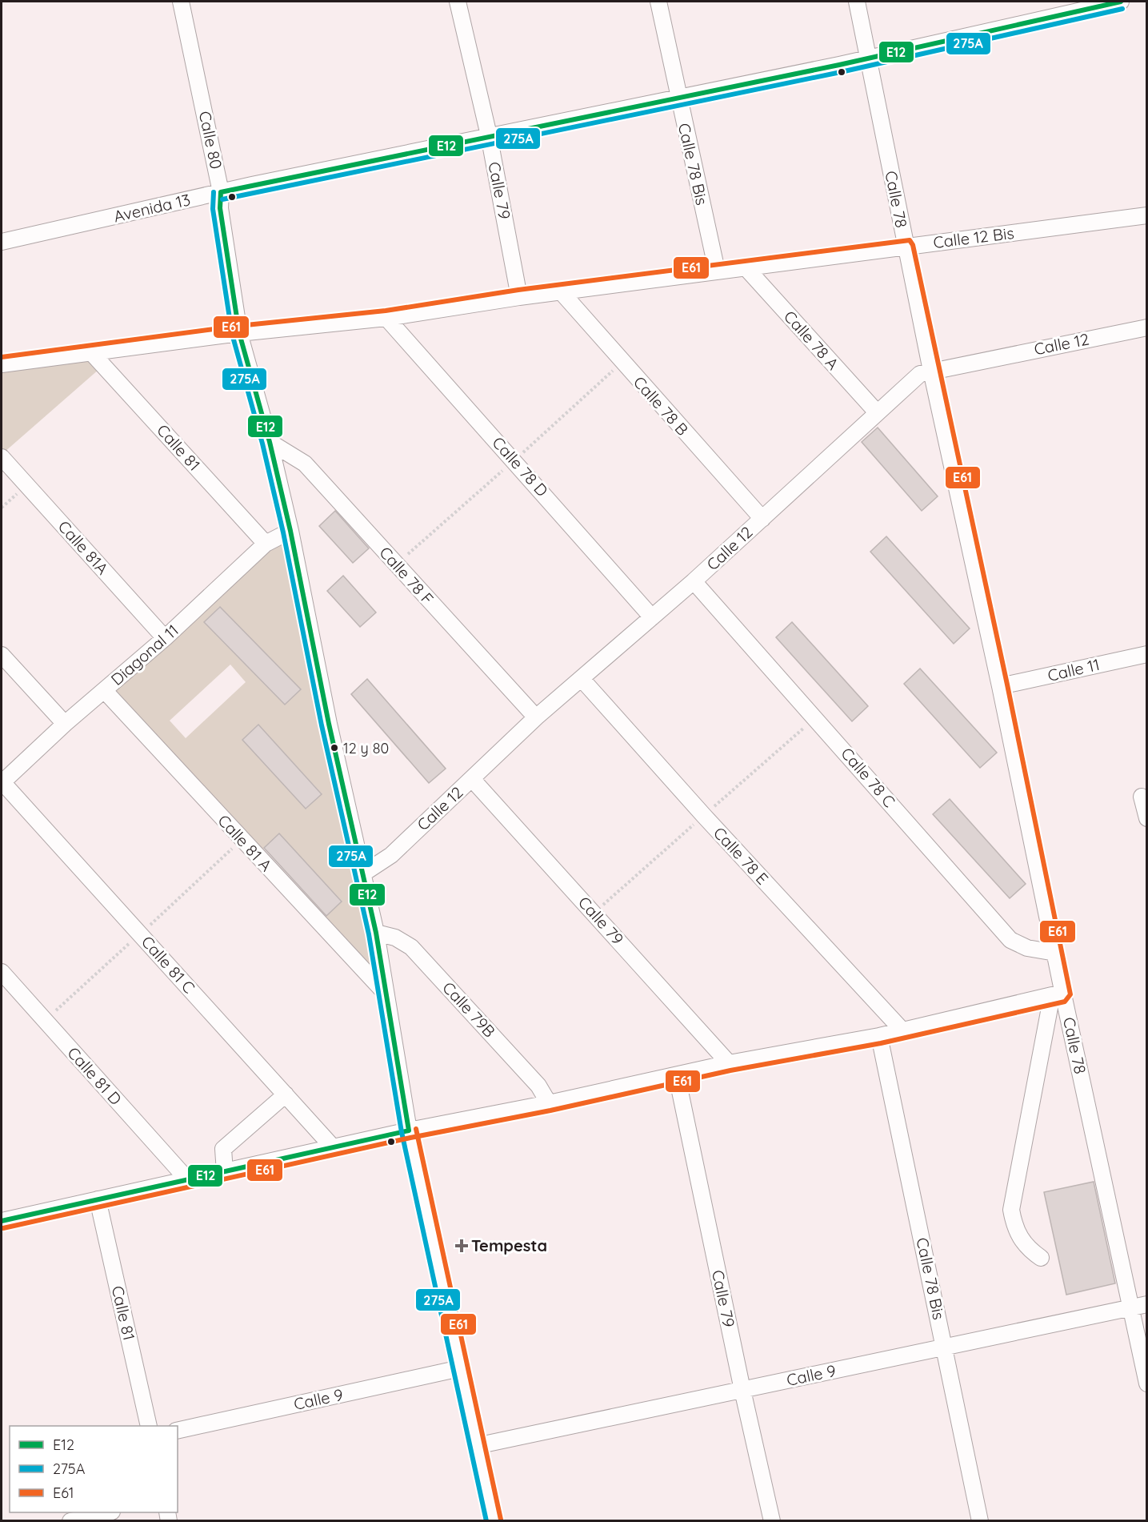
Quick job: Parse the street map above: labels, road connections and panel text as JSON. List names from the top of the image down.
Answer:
{
  "streets": {
    "street": [
      "Calle 80",
      "Calle 78 Bis",
      "Calle 79",
      "Calle 78",
      "Avenida 13",
      "Calle 12 Bis",
      "Calle 78 A",
      "Calle 12",
      "Calle 78 B",
      "Calle 81",
      "Calle 78 D",
      "Calle 81A",
      "Calle 78 F",
      "Diagonal 11",
      "Calle 11",
      "Calle 78 C",
      "Calle 81 A",
      "Calle 78 E",
      "Calle 81 C",
      "Calle 79B",
      "Calle 81 D",
      "Calle 9"
    ]
  },
  "crossings": [
    ["Calle 80", "Avenida 13"],
    ["Calle 80", "Calle 12 Bis"],
    ["Calle 80", "Calle 12"],
    ["Calle 80", "Calle 78 F"],
    ["Calle 80", "Diagonal 11"],
    ["Calle 80", "Calle 81 A"],
    ["Calle 80", "Calle 79B"],
    ["Calle 80", "Calle 9"],
    ["Calle 78 Bis", "Avenida 13"],
    ["Calle 78 Bis", "Calle 12 Bis"],
    ["Calle 78 Bis", "Calle 9"],
    ["Calle 79", "Avenida 13"],
    ["Calle 79", "Calle 12 Bis"],
    ["Calle 79", "Calle 12"],
    ["Calle 79", "Calle 9"],
    ["Calle 78", "Avenida 13"],
    ["Calle 78", "Calle 12 Bis"],
    ["Calle 78", "Calle 12"],
    ["Calle 78", "Calle 11"],
    ["Calle 78", "Calle 78 C"],
    ["Calle 78", "Calle 9"],
    ["Calle 12 Bis", "Calle 78 A"],
    ["Calle 12 Bis", "Calle 78 B"],
    ["Calle 12 Bis", "Calle 81"],
    ["Calle 12 Bis", "Calle 78 D"],
    ["Calle 78 A", "Calle 12"],
    ["Calle 12", "Calle 78 B"],
    ["Calle 12", "Calle 78 D"],
    ["Calle 12", "Calle 78 F"],
    ["Calle 12", "Calle 78 C"],
    ["Calle 12", "Calle 78 E"],
    ["Calle 81", "Diagonal 11"],
    ["Calle 81A", "Diagonal 11"],
    ["Diagonal 11", "Calle 81 A"],
    ["Diagonal 11", "Calle 81 C"]
  ],
  "places": {
    "other": ["12 y 80"],
    "health": ["Tempesta"]
  },
  "lines": ["transit line E12", "transit line 275A", "transit line E61"],
  "legend": ["E12", "275A", "E61"]
}
